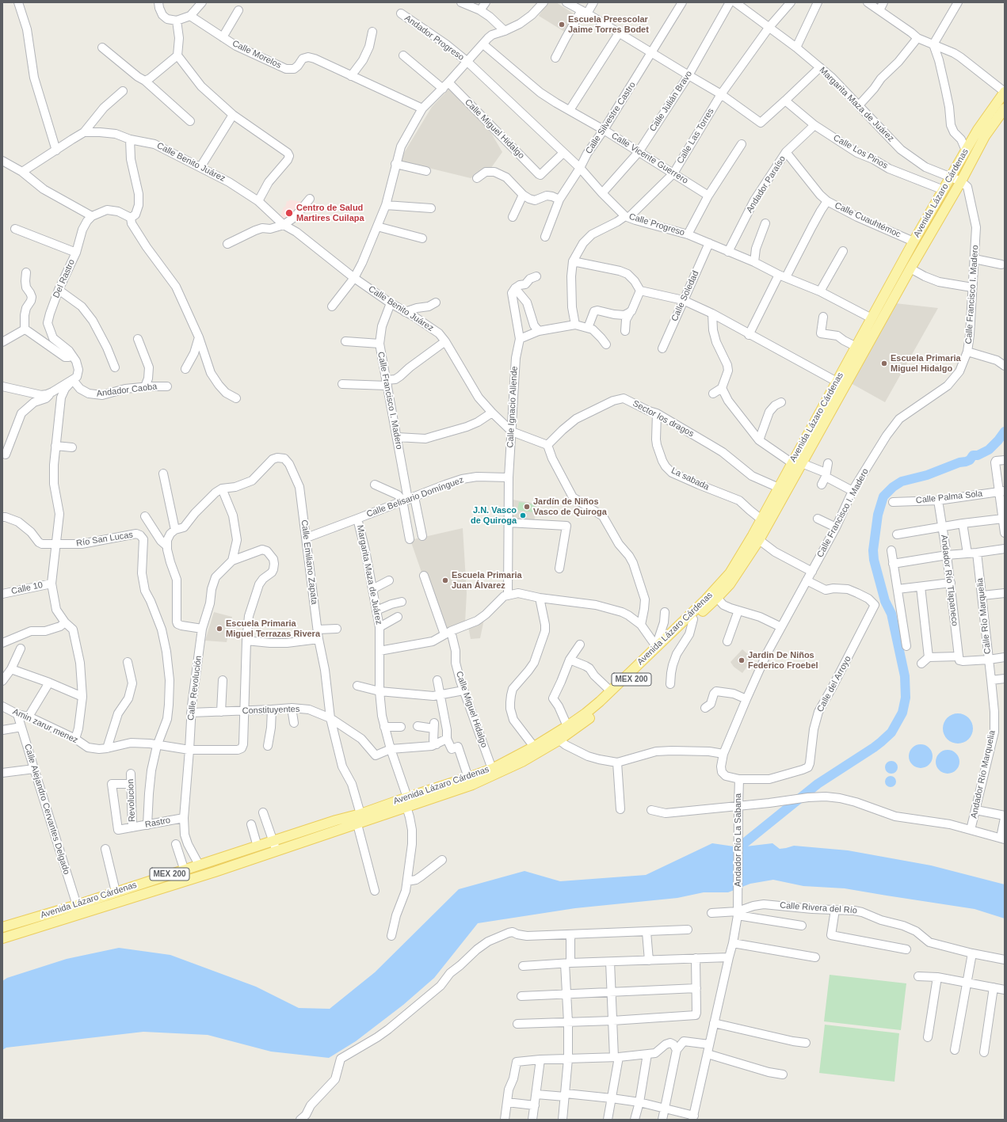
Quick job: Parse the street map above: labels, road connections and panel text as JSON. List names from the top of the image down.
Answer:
{
  "streets": {
    "main road": ["Avenida Lázaro Cárdenas", "MEX 200"],
    "street": [
      "Andador Progreso",
      "Calle Morelos",
      "Calle Julián Bravo",
      "Margarita Maza de Juárez",
      "Calle Silvestre Castro",
      "Calle Miguel Hidalgo",
      "Calle Las Torres",
      "Calle Los Pinos",
      "Calle Vicente Guerrero",
      "Calle Benito Juárez",
      "Andador Paraíso",
      "Calle Cuauhtémoc",
      "Calle Progreso",
      "Del Rastro",
      "Calle Francisco I. Madero",
      "Calle Soledad",
      "Andador Caoba",
      "Calle Ignacio Allende",
      "Sector los dragos",
      "La sabada",
      "Calle Belisario Domínguez",
      "Calle Palma Sola",
      "Río San Lucas",
      "Calle Emiliano Zapata",
      "Andador Río Tlapaneco",
      "Calle 10",
      "Calle Río Marquelia",
      "Calle del Arroyo",
      "Calle Revolución",
      "Constituyentes",
      "Amin zarur menez",
      "Andador Río Marquelia",
      "Revolucion",
      "Calle Alejandro Cervantes Delgado",
      "Rastro",
      "Andador Río La Sabana",
      "Calle Rivera del Río"
    ]
  },
  "crossings": [
    ["Andador Progreso", "Calle Progreso"],
    ["Calle Julián Bravo", "Calle Vicente Guerrero"],
    ["Calle Julián Bravo", "Calle Progreso"],
    ["Margarita Maza de Juárez", "Avenida Lázaro Cárdenas"],
    ["Margarita Maza de Juárez", "Calle Francisco I. Madero"],
    ["Margarita Maza de Juárez", "Calle Belisario Domínguez"],
    ["Margarita Maza de Juárez", "Constituyentes"],
    ["Calle Silvestre Castro", "Calle Vicente Guerrero"],
    ["Calle Silvestre Castro", "Calle Progreso"],
    ["Calle Miguel Hidalgo", "Avenida Lázaro Cárdenas"],
    ["Calle Miguel Hidalgo", "Calle Progreso"],
    ["Calle Las Torres", "Calle Vicente Guerrero"],
    ["Calle Las Torres", "Calle Progreso"],
    ["Calle Los Pinos", "Andador Paraíso"],
    ["Calle Los Pinos", "Avenida Lázaro Cárdenas"],
    ["Calle Benito Juárez", "Calle Francisco I. Madero"],
    ["Calle Benito Juárez", "Calle Ignacio Allende"],
    ["Calle Benito Juárez", "Sector los dragos"],
    ["Andador Paraíso", "Calle Cuauhtémoc"],
    ["Andador Paraíso", "Calle Progreso"],
    ["Avenida Lázaro Cárdenas", "Calle Cuauhtémoc"],
    ["Avenida Lázaro Cárdenas", "Calle Progreso"],
    ["Avenida Lázaro Cárdenas", "Calle Francisco I. Madero"],
    ["Avenida Lázaro Cárdenas", "Sector los dragos"],
    ["Avenida Lázaro Cárdenas", "La sabada"],
    ["Avenida Lázaro Cárdenas", "Calle Emiliano Zapata"],
    ["Avenida Lázaro Cárdenas", "Calle Revolución"],
    ["Avenida Lázaro Cárdenas", "Calle Alejandro Cervantes Delgado"],
    ["Calle Progreso", "Calle Soledad"],
    ["Del Rastro", "Andador Caoba"],
    ["Calle Francisco I. Madero", "Calle Belisario Domínguez"],
    ["Calle Francisco I. Madero", "Calle del Arroyo"],
    ["Calle Francisco I. Madero", "Andador Río La Sabana"],
    ["Calle Ignacio Allende", "Calle Belisario Domínguez"],
    ["Sector los dragos", "La sabada"],
    ["Calle Belisario Domínguez", "Calle Emiliano Zapata"],
    ["Calle Palma Sola", "Andador Río Tlapaneco"],
    ["Río San Lucas", "Amin zarur menez"],
    ["Calle Emiliano Zapata", "Constituyentes"],
    ["Calle Río Marquelia", "Andador Río Marquelia"],
    ["Calle del Arroyo", "Andador Río La Sabana"],
    ["Calle Revolución", "Constituyentes"],
    ["Calle Revolución", "Amin zarur menez"],
    ["Calle Revolución", "Rastro"],
    ["Constituyentes", "Amin zarur menez"],
    ["Amin zarur menez", "Calle Alejandro Cervantes Delgado"],
    ["Revolucion", "Rastro"],
    ["Andador Río La Sabana", "Calle Rivera del Río"]
  ],
  "places": [
    "Escuela Preescolar Jaime Torres Bodet",
    "Centro de Salud Martires Cuilapa",
    "Escuela Primaria Miguel Hidalgo",
    "Jardín de Niños Vasco de Quiroga",
    "J.N. Vasco de Quiroga",
    "Escuela Primaria Juan Álvarez",
    "Escuela Primaria Miguel Terrazas Rivera",
    "Jardin De Niños Federico Froebel"
  ]
}
